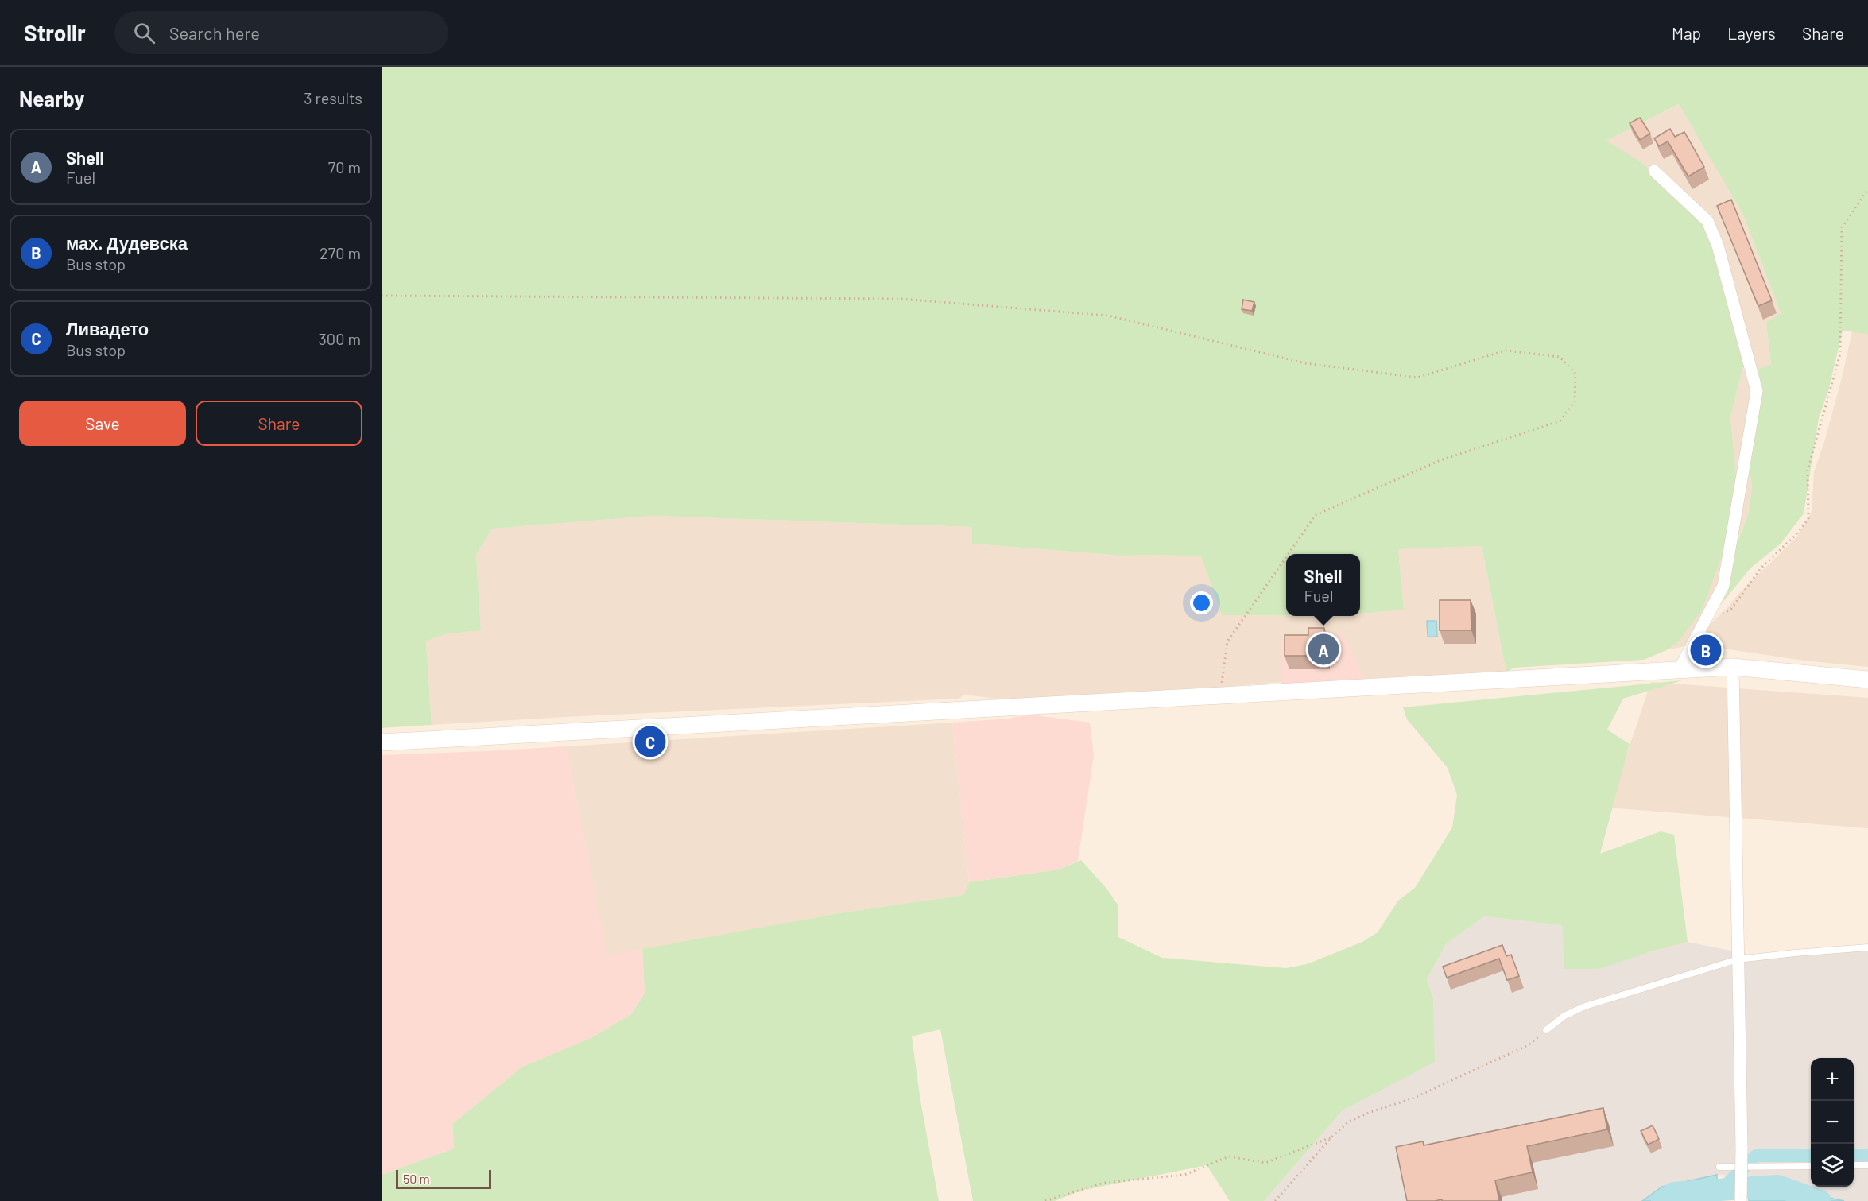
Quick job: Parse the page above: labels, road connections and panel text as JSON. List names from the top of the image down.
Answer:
{
  "scale_bar": "50 m",
  "page": {
    "header": "Strollr",
    "search": "Search here",
    "nav": ["Map", "Layers", "Share"],
    "heading": ["Nearby", "3 results"],
    "list": [
      {
        "mark": "A",
        "name": "Shell",
        "note": "Fuel",
        "value": "70 m"
      },
      {
        "mark": "B",
        "name": "мах. Дудевска",
        "note": "Bus stop",
        "value": "270 m"
      },
      {
        "mark": "C",
        "name": "Ливадето",
        "note": "Bus stop",
        "value": "300 m"
      }
    ],
    "buttons": ["Save", "Share"],
    "popup": ["Shell", "Fuel"],
    "pins": ["A", "B", "C"],
    "map_buttons": ["+", "−"],
    "scale": "50 m"
  }
}
